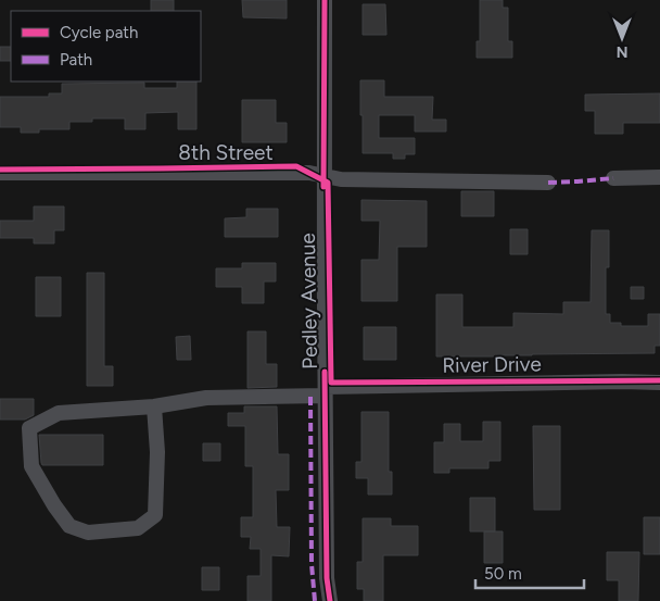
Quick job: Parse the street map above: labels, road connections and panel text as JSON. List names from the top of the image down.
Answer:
{
  "streets": {
    "street": ["8th Street", "Pedley Avenue", "River Drive"]
  },
  "crossings": [
    ["8th Street", "Pedley Avenue"],
    ["Pedley Avenue", "River Drive"]
  ],
  "legend": ["Cycle path", "Path"],
  "scale_bar": "50 m",
  "north": "bottom"
}
